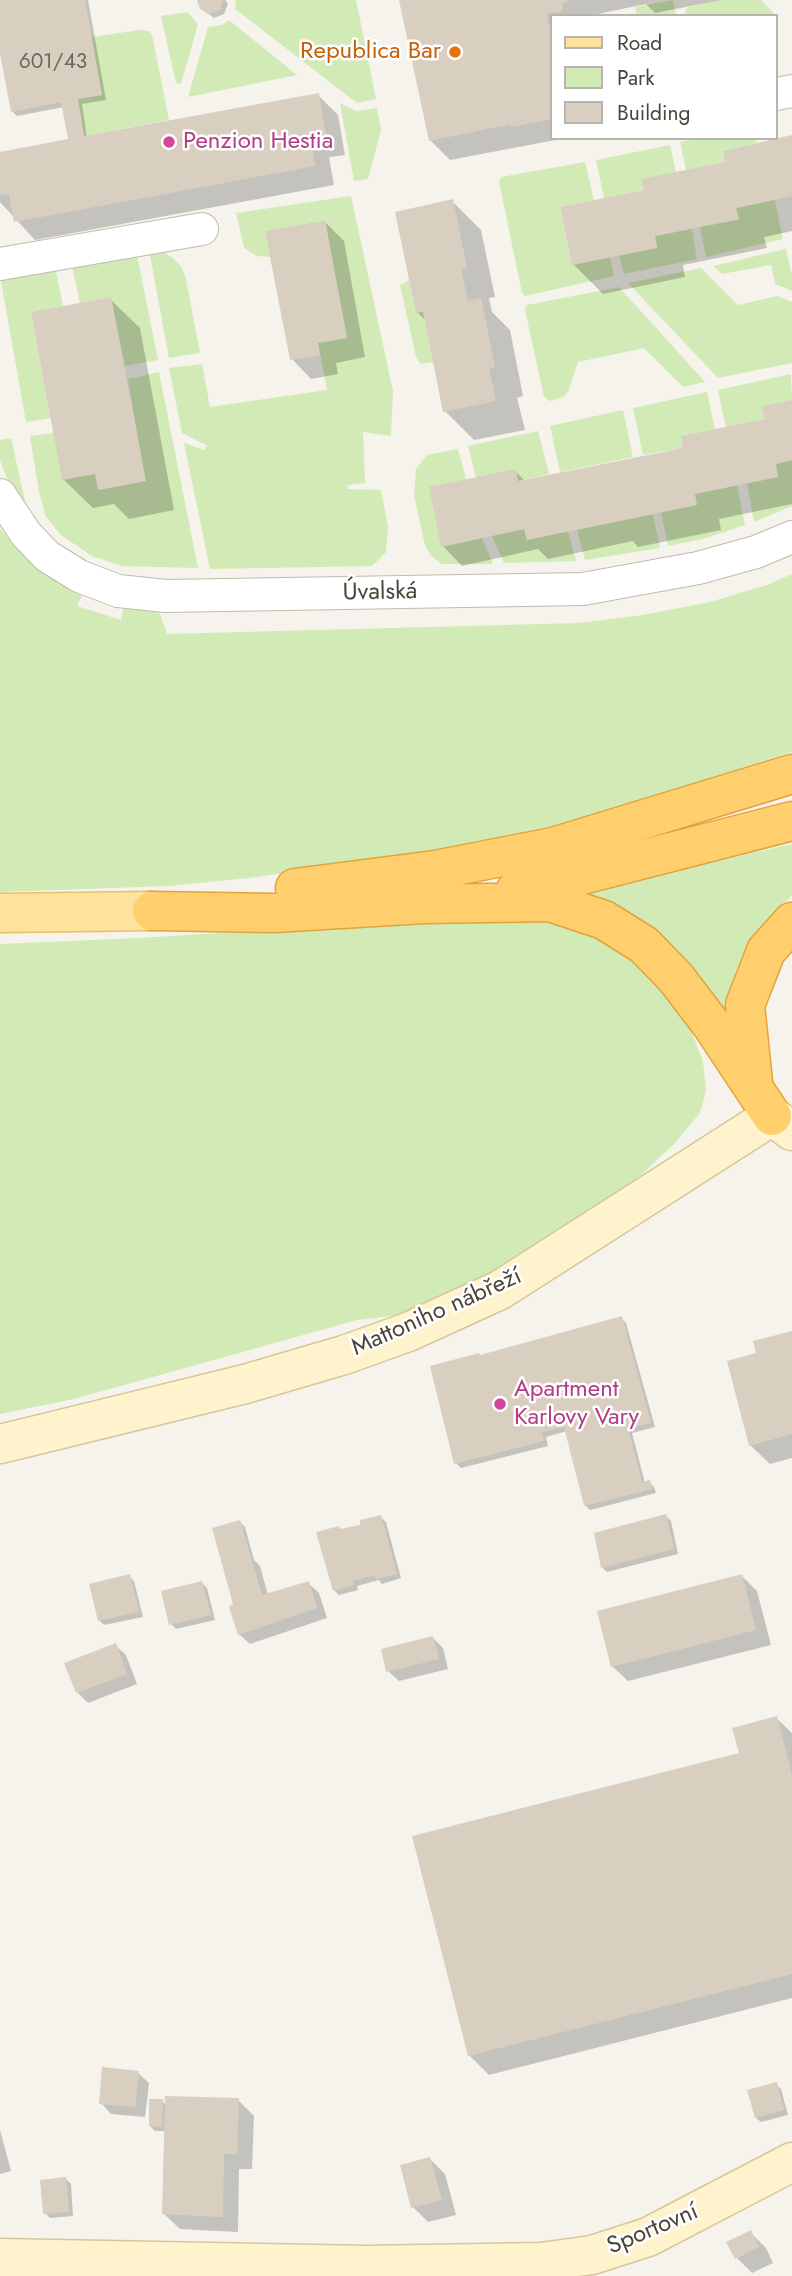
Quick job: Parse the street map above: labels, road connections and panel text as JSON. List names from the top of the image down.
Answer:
{
  "streets": {
    "main road": ["Mattoniho nábřeží", "Sportovní"],
    "street": ["Úvalská"]
  },
  "places": ["Republica Bar", "Penzion Hestia", "Apartment Karlovy Vary"],
  "house_numbers": ["601/43"],
  "legend": ["Road", "Park", "Building"]
}
